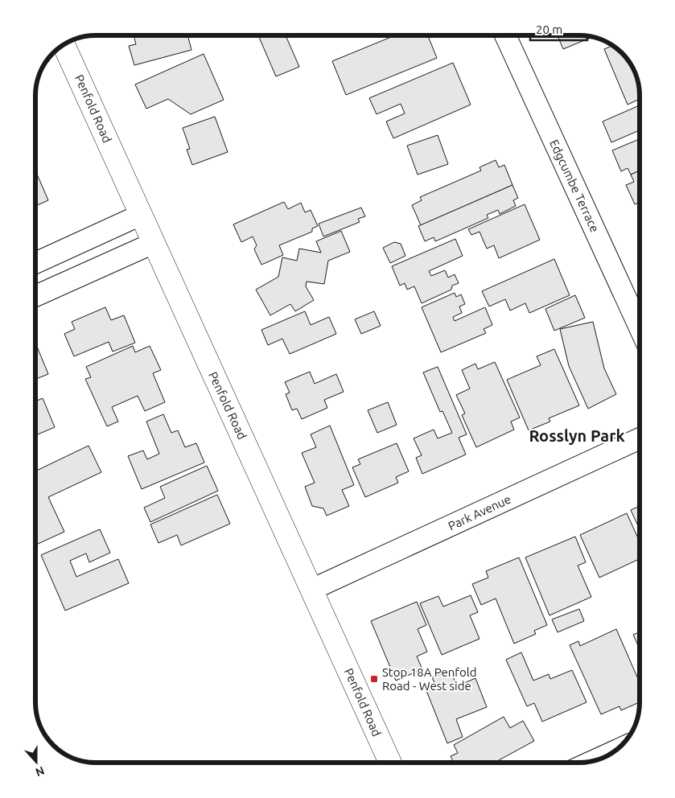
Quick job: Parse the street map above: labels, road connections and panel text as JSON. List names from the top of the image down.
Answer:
{
  "streets": {
    "main road": ["Penfold Road"],
    "street": ["Edgcumbe Terrace", "Park Avenue"]
  },
  "crossings": [
    ["Penfold Road", "Park Avenue"]
  ],
  "districts": ["Rosslyn Park"],
  "places": {
    "transit": ["Stop 18A Penfold Road - West side"]
  },
  "scale_bar": "20 m",
  "north": "bottom"
}
